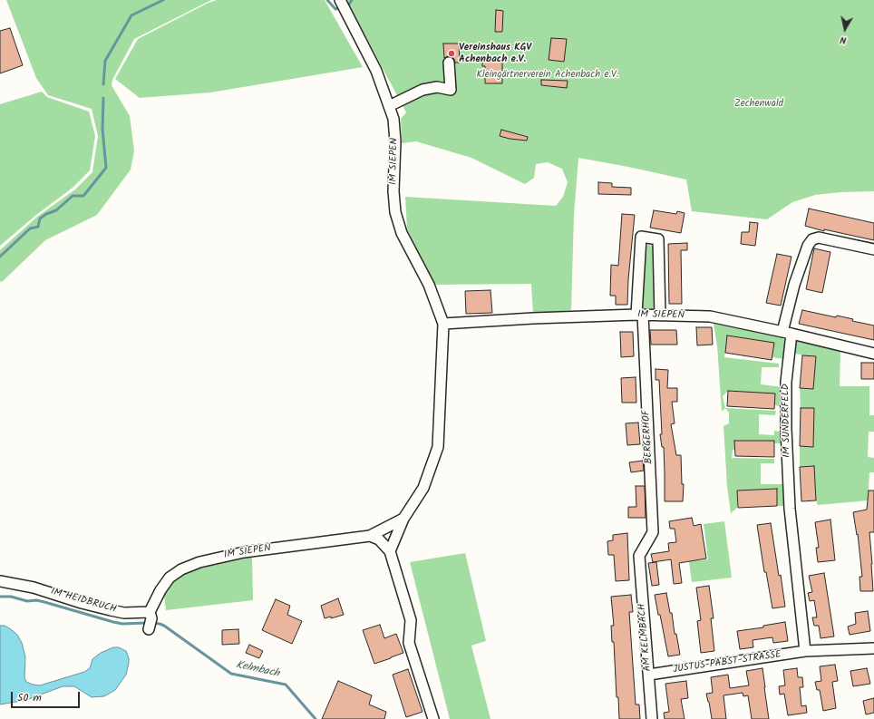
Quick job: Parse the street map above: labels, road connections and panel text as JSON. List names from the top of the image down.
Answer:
{
  "streets": {
    "street": [
      "IM SIEPEN",
      "IM SUNDERFELD",
      "BERGERHOF",
      "IM HEIDBRUCH",
      "AM KELMBACH",
      "JUSTUS-PABST-STRASSE"
    ]
  },
  "crossings": [
    ["IM SIEPEN", "IM SUNDERFELD"],
    ["IM SIEPEN", "BERGERHOF"],
    ["IM SIEPEN", "IM HEIDBRUCH"],
    ["IM SUNDERFELD", "JUSTUS-PABST-STRASSE"],
    ["BERGERHOF", "AM KELMBACH"],
    ["AM KELMBACH", "JUSTUS-PABST-STRASSE"]
  ],
  "water": ["Kelmbach"],
  "parks": ["Kleingärtnerverein Achenbach e.V.", "Zechenwald"],
  "places": ["Vereinshaus KGV Achenbach e.V."],
  "scale_bar": "50 m",
  "north": "bottom"
}
